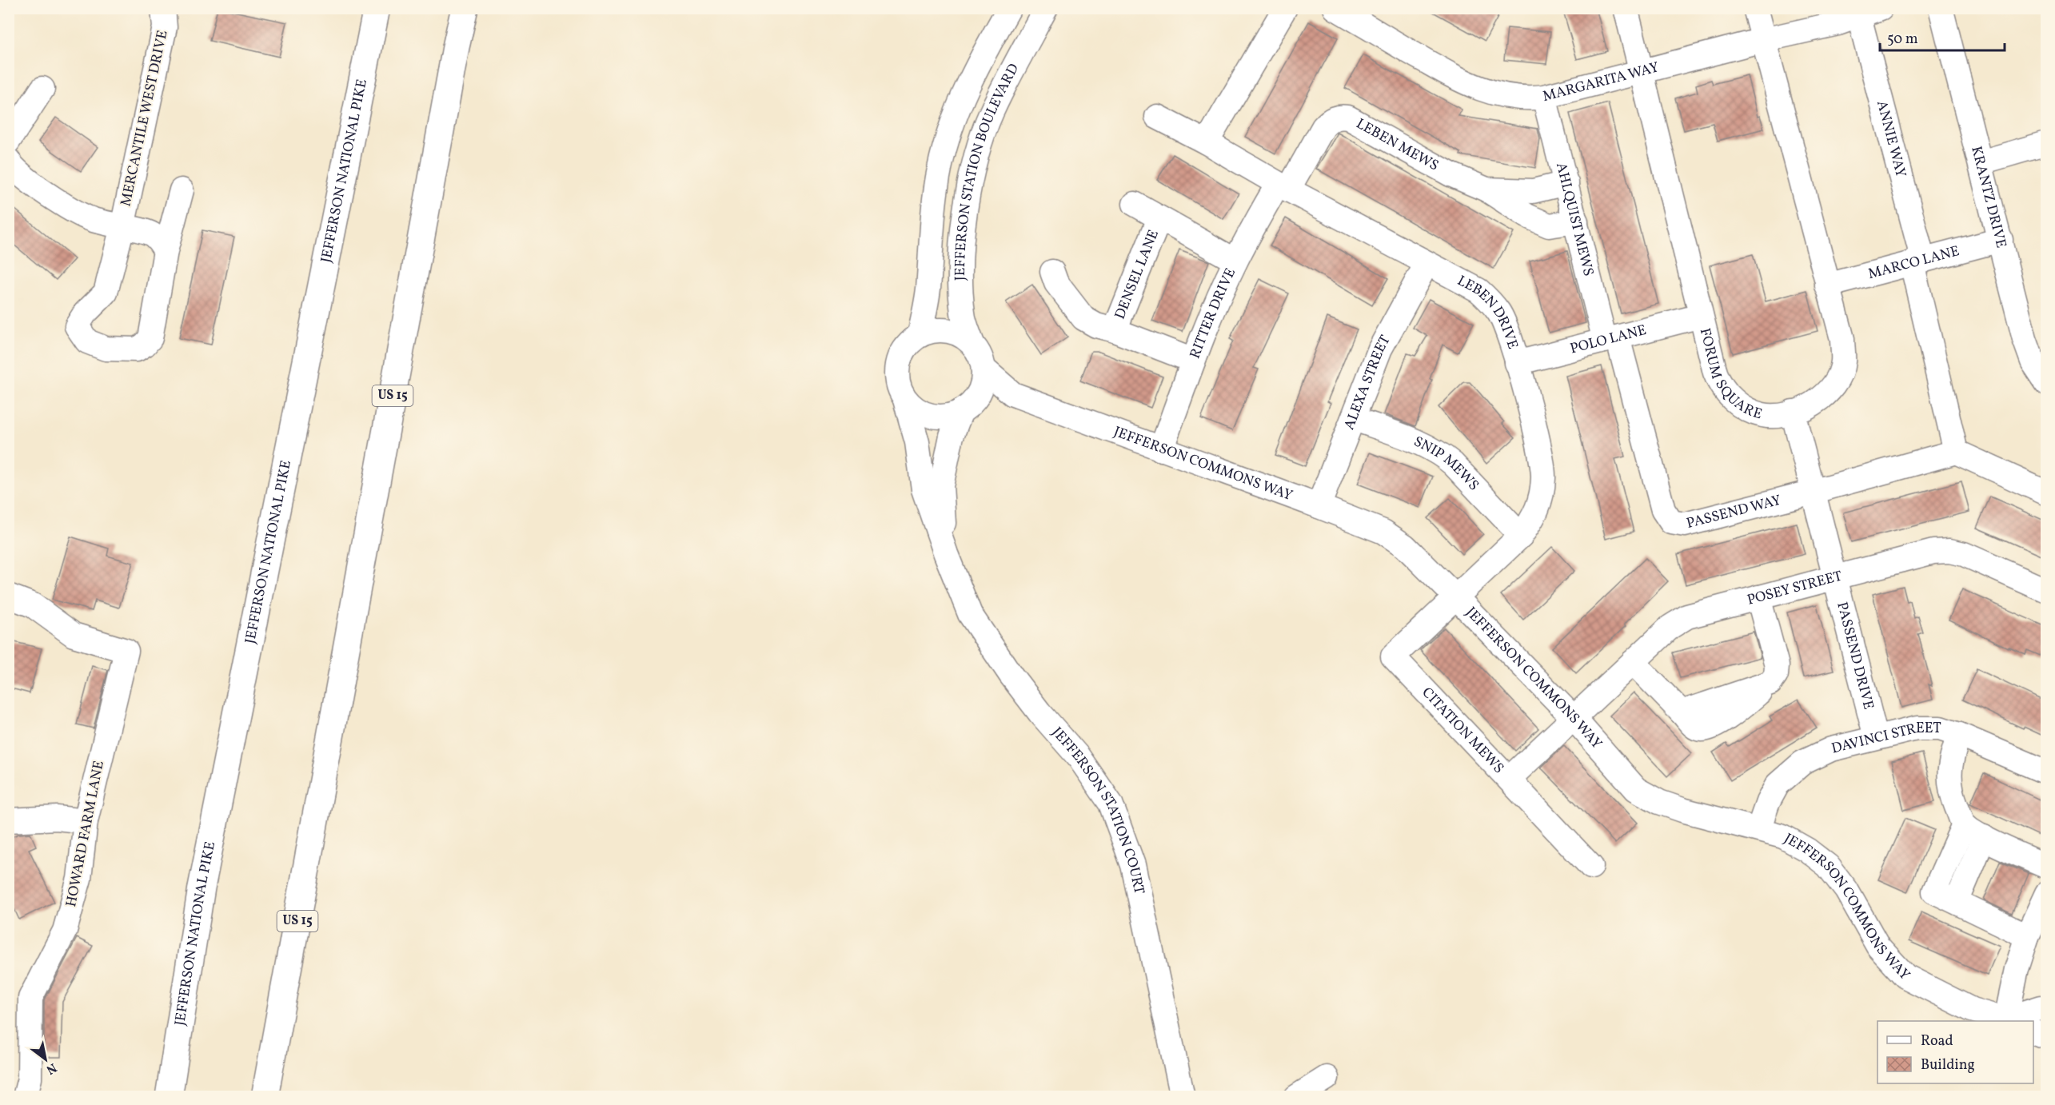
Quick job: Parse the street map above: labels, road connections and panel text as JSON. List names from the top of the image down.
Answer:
{
  "streets": {
    "highway": ["JEFFERSON NATIONAL PIKE", "US 15"],
    "street": [
      "MARGARITA WAY",
      "MERCANTILE WEST DRIVE",
      "ANNIE WAY",
      "LEBEN MEWS",
      "JEFFERSON STATION BOULEVARD",
      "KRANTZ DRIVE",
      "AHLQUIST MEWS",
      "MARCO LANE",
      "DENSEL LANE",
      "RITTER DRIVE",
      "LEBEN DRIVE",
      "POLO LANE",
      "FORUM SQUARE",
      "ALEXA STREET",
      "JEFFERSON COMMONS WAY",
      "SNIP MEWS",
      "PASSEND WAY",
      "POSEY STREET",
      "PASSEND DRIVE",
      "CITATION MEWS",
      "DAVINCI STREET",
      "JEFFERSON STATION COURT",
      "HOWARD FARM LANE"
    ]
  },
  "crossings": [
    ["MARGARITA WAY", "ANNIE WAY"],
    ["MARGARITA WAY", "AHLQUIST MEWS"],
    ["MARGARITA WAY", "FORUM SQUARE"],
    ["ANNIE WAY", "MARCO LANE"],
    ["ANNIE WAY", "PASSEND WAY"],
    ["LEBEN MEWS", "AHLQUIST MEWS"],
    ["LEBEN MEWS", "RITTER DRIVE"],
    ["LEBEN MEWS", "LEBEN DRIVE"],
    ["JEFFERSON STATION BOULEVARD", "JEFFERSON COMMONS WAY"],
    ["JEFFERSON STATION BOULEVARD", "JEFFERSON STATION COURT"],
    ["KRANTZ DRIVE", "MARCO LANE"],
    ["AHLQUIST MEWS", "POLO LANE"],
    ["AHLQUIST MEWS", "PASSEND WAY"],
    ["MARCO LANE", "FORUM SQUARE"],
    ["RITTER DRIVE", "LEBEN DRIVE"],
    ["RITTER DRIVE", "JEFFERSON COMMONS WAY"],
    ["LEBEN DRIVE", "POLO LANE"],
    ["LEBEN DRIVE", "ALEXA STREET"],
    ["LEBEN DRIVE", "JEFFERSON COMMONS WAY"],
    ["LEBEN DRIVE", "SNIP MEWS"],
    ["LEBEN DRIVE", "CITATION MEWS"],
    ["POLO LANE", "FORUM SQUARE"],
    ["POLO LANE", "PASSEND WAY"],
    ["FORUM SQUARE", "PASSEND DRIVE"],
    ["ALEXA STREET", "JEFFERSON COMMONS WAY"],
    ["ALEXA STREET", "SNIP MEWS"],
    ["JEFFERSON COMMONS WAY", "POSEY STREET"],
    ["JEFFERSON COMMONS WAY", "CITATION MEWS"],
    ["JEFFERSON COMMONS WAY", "DAVINCI STREET"],
    ["JEFFERSON COMMONS WAY", "JEFFERSON STATION COURT"],
    ["PASSEND WAY", "PASSEND DRIVE"],
    ["POSEY STREET", "PASSEND DRIVE"],
    ["POSEY STREET", "CITATION MEWS"],
    ["PASSEND DRIVE", "DAVINCI STREET"]
  ],
  "legend": ["Road", "Building"],
  "scale_bar": "50 m",
  "north": "bottom right"
}
